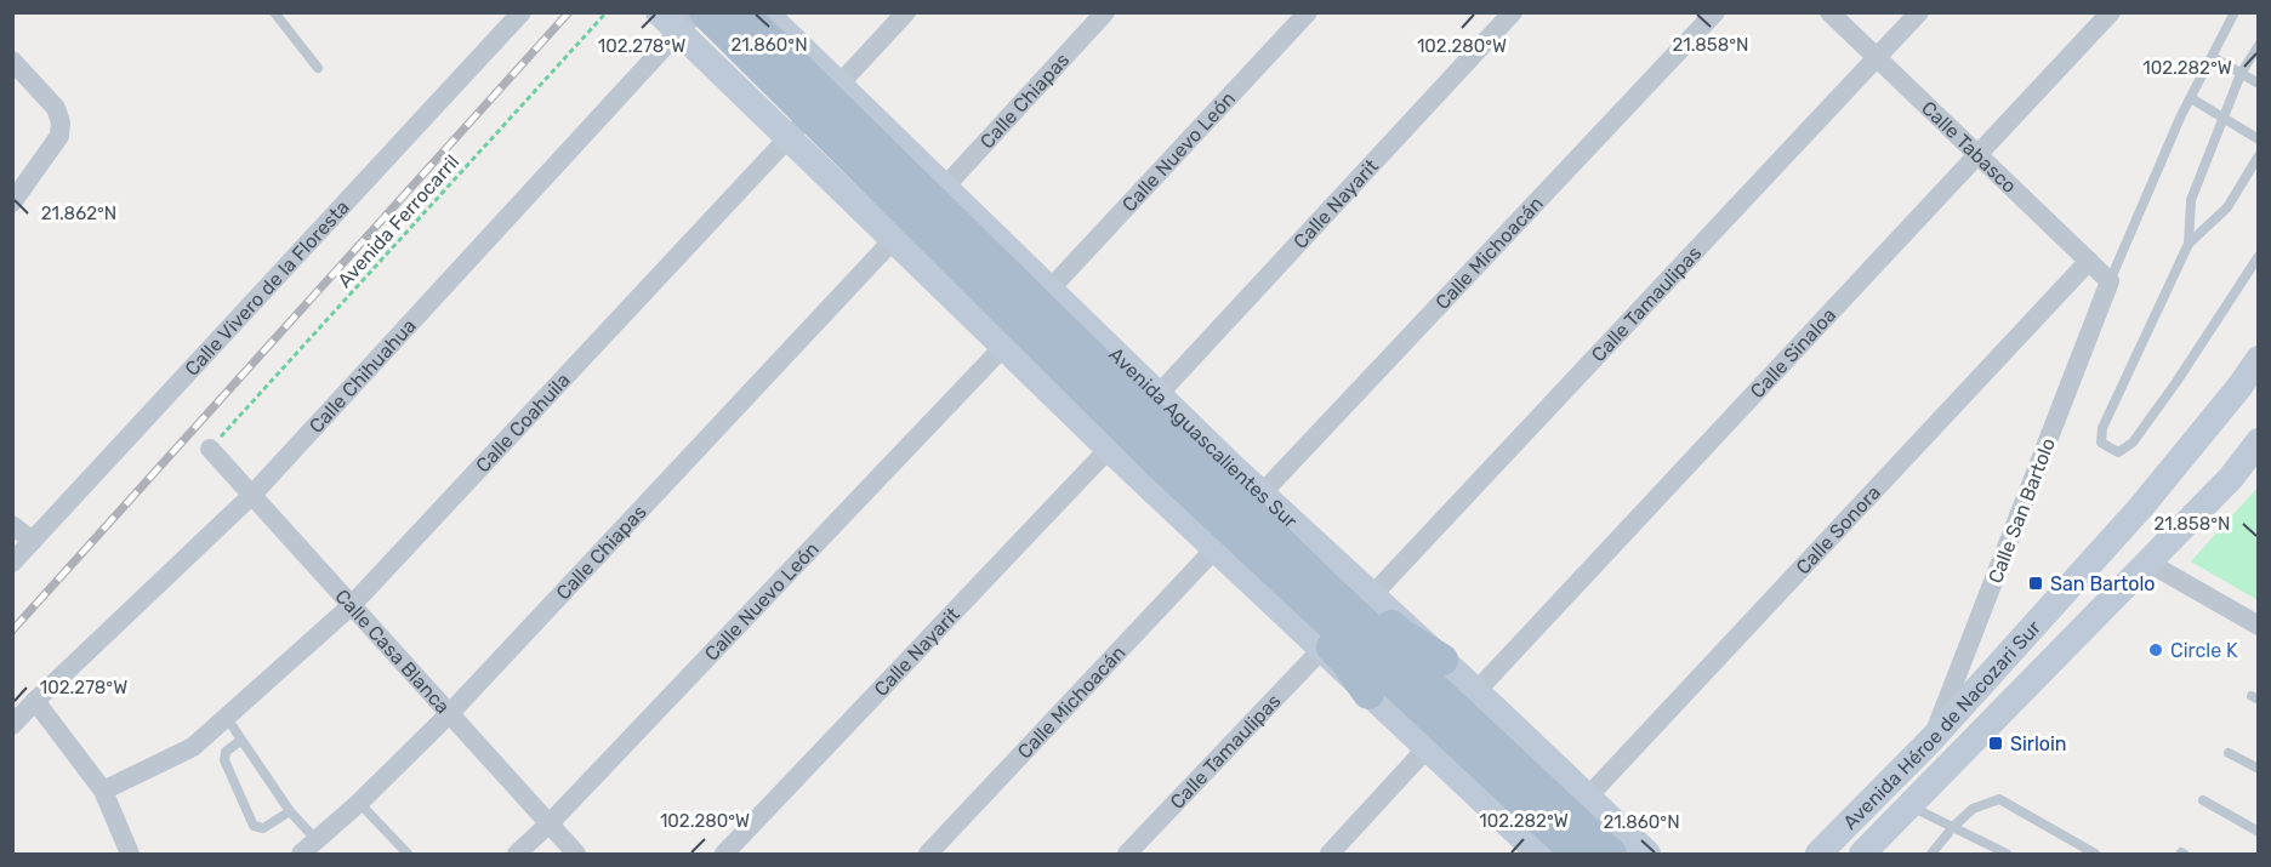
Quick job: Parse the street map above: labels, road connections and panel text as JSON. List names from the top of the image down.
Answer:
{
  "streets": {
    "main road": ["Avenida Aguascalientes Sur"],
    "street": [
      "Calle Chiapas",
      "Calle Tabasco",
      "Calle Nuevo León",
      "Calle Nayarit",
      "Calle Michoacán",
      "Calle Vivero de la Floresta",
      "Calle Tamaulipas",
      "Calle Sinaloa",
      "Calle Chihuahua",
      "Calle Coahuila",
      "Calle San Bartolo",
      "Calle Sonora",
      "Calle Casa Blanca",
      "Avenida Héroe de Nacozari Sur"
    ],
    "path": ["Avenida Ferrocarril"]
  },
  "crossings": [
    ["Calle Chiapas", "Avenida Aguascalientes Sur"],
    ["Calle Chiapas", "Calle Casa Blanca"],
    ["Calle Tabasco", "Calle Tamaulipas"],
    ["Calle Tabasco", "Calle Sinaloa"],
    ["Calle Tabasco", "Calle San Bartolo"],
    ["Calle Tabasco", "Calle Sonora"],
    ["Calle Nuevo León", "Avenida Aguascalientes Sur"],
    ["Calle Nuevo León", "Calle Casa Blanca"],
    ["Calle Nayarit", "Avenida Aguascalientes Sur"],
    ["Avenida Ferrocarril", "Calle Casa Blanca"],
    ["Calle Michoacán", "Avenida Aguascalientes Sur"],
    ["Calle Tamaulipas", "Avenida Aguascalientes Sur"],
    ["Calle Sinaloa", "Avenida Aguascalientes Sur"],
    ["Calle Chihuahua", "Avenida Aguascalientes Sur"],
    ["Calle Chihuahua", "Calle Casa Blanca"],
    ["Calle Coahuila", "Avenida Aguascalientes Sur"],
    ["Calle Coahuila", "Calle Casa Blanca"],
    ["Avenida Aguascalientes Sur", "Calle Sonora"],
    ["Calle San Bartolo", "Avenida Héroe de Nacozari Sur"]
  ],
  "places": {
    "transit": ["San Bartolo", "Sirloin"],
    "other": ["Circle K"]
  },
  "coordinates": [
    "21.858°N",
    "21.860°N",
    "102.278°W",
    "102.280°W",
    "102.282°W",
    "21.862°N"
  ]
}
